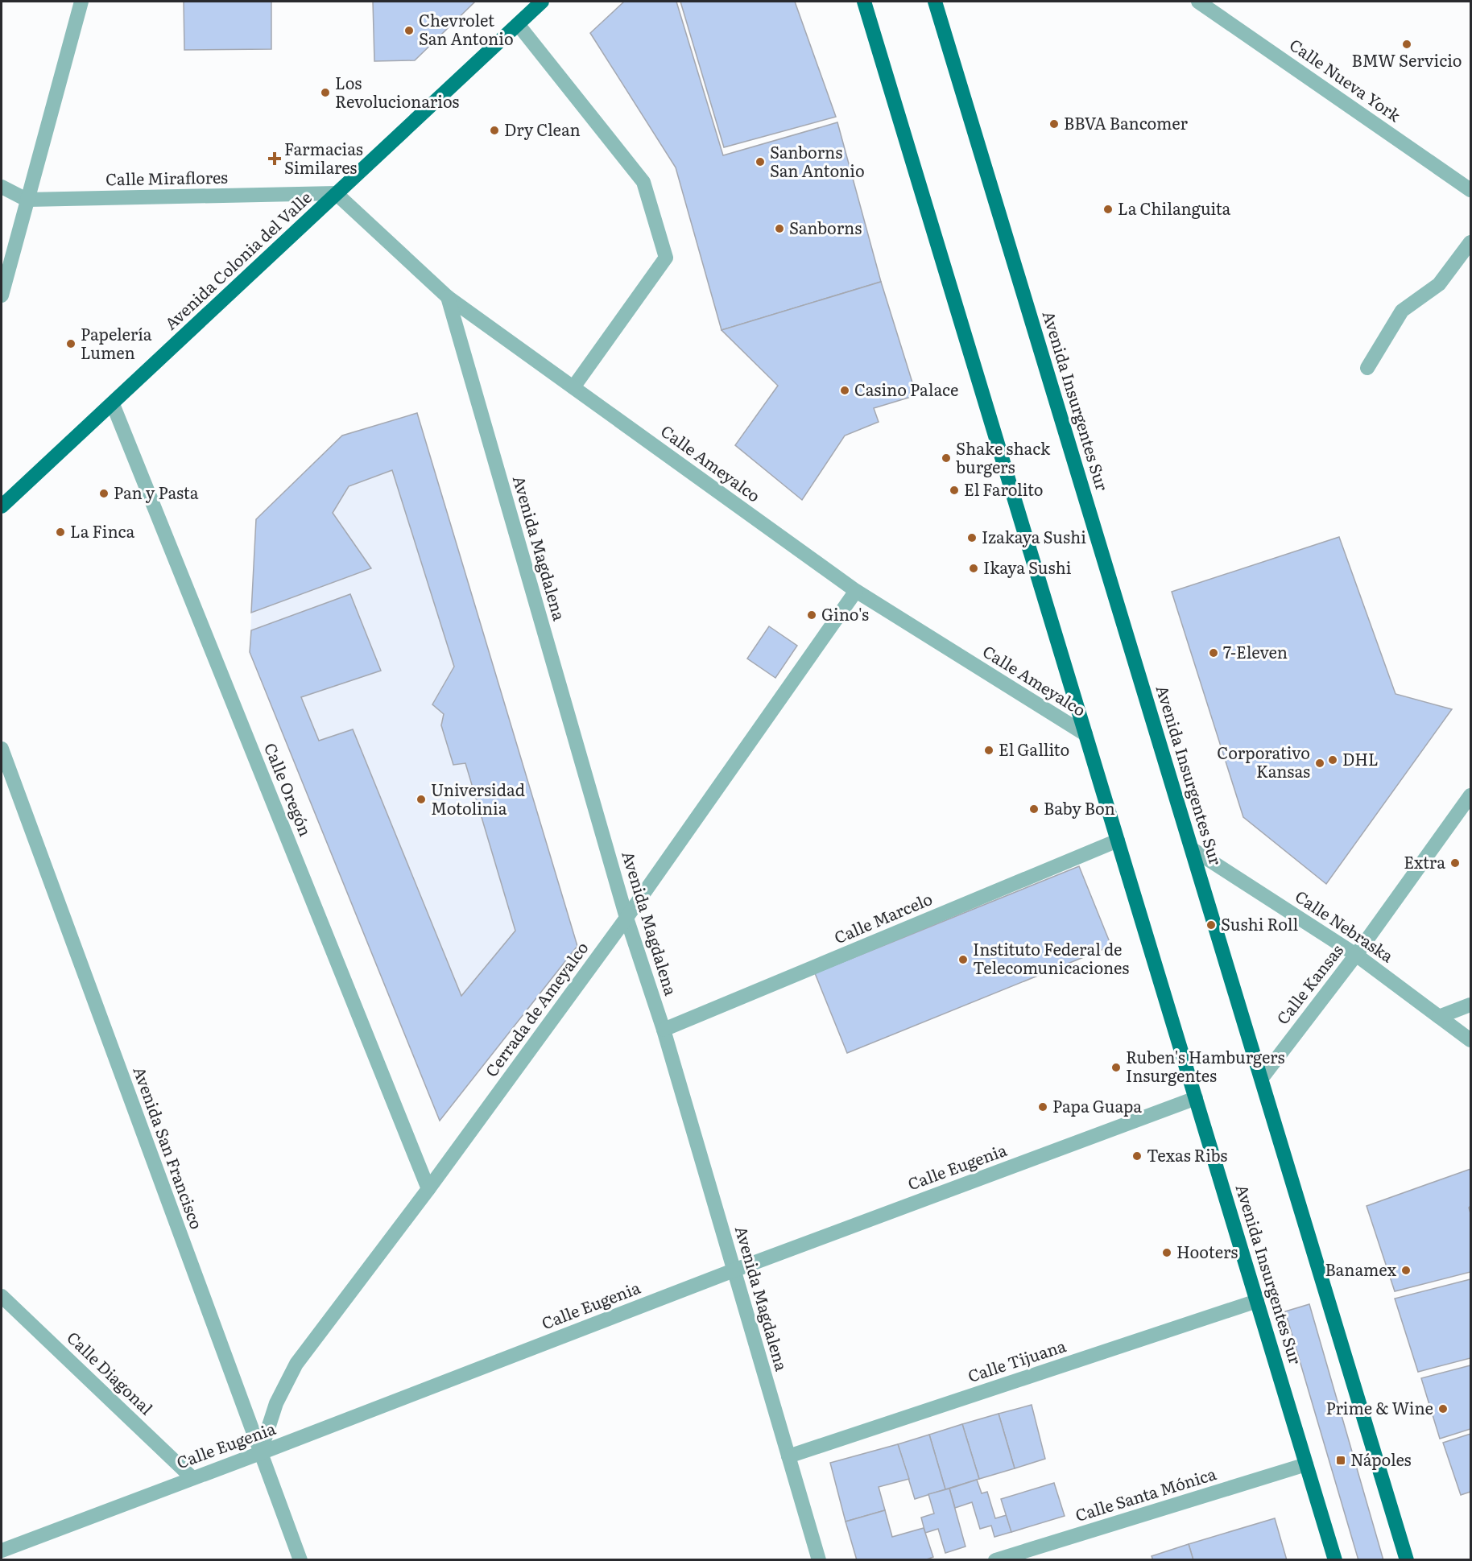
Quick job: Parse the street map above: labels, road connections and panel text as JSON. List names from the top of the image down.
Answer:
{
  "streets": {
    "main road": ["Avenida Colonia del Valle", "Avenida Insurgentes Sur"],
    "street": [
      "Calle Nueva York",
      "Calle Miraflores",
      "Calle Ameyalco",
      "Avenida Magdalena",
      "Calle Oregón",
      "Calle Marcelo",
      "Calle Nebraska",
      "Calle Kansas",
      "Cerrada de Ameyalco",
      "Avenida San Francisco",
      "Calle Eugenia",
      "Calle Tijuana",
      "Calle Diagonal",
      "Calle Santa Mónica"
    ]
  },
  "crossings": [
    ["Calle Miraflores", "Avenida Colonia del Valle"],
    ["Calle Miraflores", "Calle Ameyalco"],
    ["Avenida Colonia del Valle", "Calle Ameyalco"],
    ["Avenida Colonia del Valle", "Calle Oregón"],
    ["Avenida Insurgentes Sur", "Calle Ameyalco"],
    ["Avenida Insurgentes Sur", "Calle Marcelo"],
    ["Avenida Insurgentes Sur", "Calle Nebraska"],
    ["Avenida Insurgentes Sur", "Calle Kansas"],
    ["Avenida Insurgentes Sur", "Calle Eugenia"],
    ["Avenida Insurgentes Sur", "Calle Tijuana"],
    ["Avenida Insurgentes Sur", "Calle Santa Mónica"],
    ["Calle Ameyalco", "Avenida Magdalena"],
    ["Calle Ameyalco", "Cerrada de Ameyalco"],
    ["Avenida Magdalena", "Calle Marcelo"],
    ["Avenida Magdalena", "Cerrada de Ameyalco"],
    ["Avenida Magdalena", "Calle Eugenia"],
    ["Avenida Magdalena", "Calle Tijuana"],
    ["Calle Oregón", "Cerrada de Ameyalco"],
    ["Calle Nebraska", "Calle Kansas"],
    ["Cerrada de Ameyalco", "Avenida San Francisco"],
    ["Cerrada de Ameyalco", "Calle Eugenia"],
    ["Avenida San Francisco", "Calle Eugenia"],
    ["Calle Eugenia", "Calle Diagonal"]
  ],
  "places": {
    "other": [
      "Chevrolet San Antonio",
      "BMW Servicio",
      "Los Revolucionarios",
      "BBVA Bancomer",
      "Dry Clean",
      "Sanborns San Antonio",
      "La Chilanguita",
      "Sanborns",
      "Papelería Lumen",
      "Casino Palace",
      "Shake shack burgers",
      "El Farolito",
      "Pan y Pasta",
      "La Finca",
      "Izakaya Sushi",
      "Ikaya Sushi",
      "Gino's",
      "7-Eleven",
      "El Gallito",
      "DHL",
      "Corporativo Kansas",
      "Universidad Motolinia",
      "Baby Bon",
      "Extra",
      "Sushi Roll",
      "Instituto Federal de Telecomunicaciones",
      "Ruben's Hamburgers Insurgentes",
      "Papa Guapa",
      "Texas Ribs",
      "Hooters",
      "Banamex",
      "Prime & Wine"
    ],
    "health": ["Farmacias Similares"],
    "transit": ["Nápoles"]
  }
}
